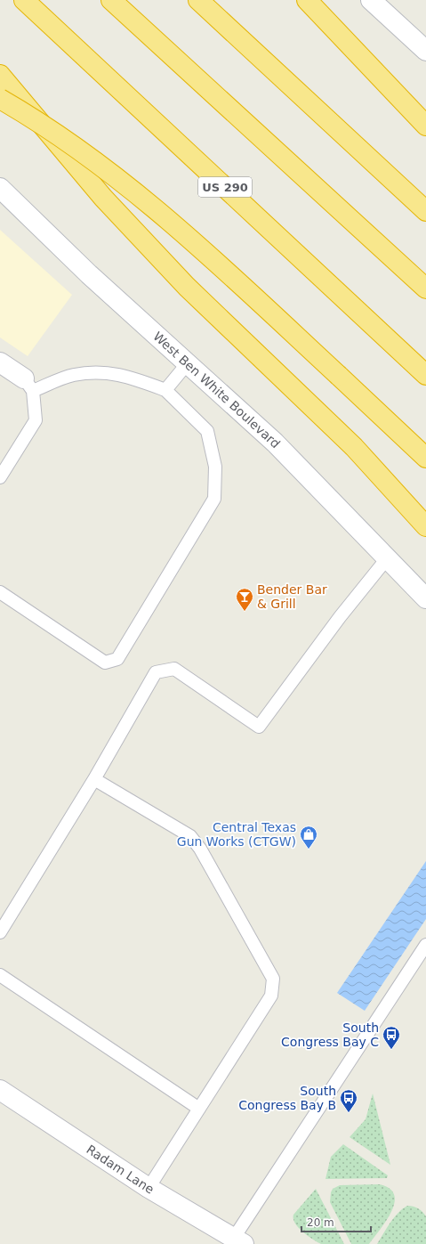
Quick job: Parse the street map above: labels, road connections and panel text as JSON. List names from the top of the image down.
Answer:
{
  "streets": {
    "highway": ["US 290"],
    "main road": ["West Ben White Boulevard", "Radam Lane"]
  },
  "places": {
    "bar": ["Bender Bar & Grill"],
    "shop": ["Central Texas Gun Works (CTGW)"],
    "bus stop": ["South Congress Bay C", "South Congress Bay B"]
  },
  "scale_bar": "20 m"
}
